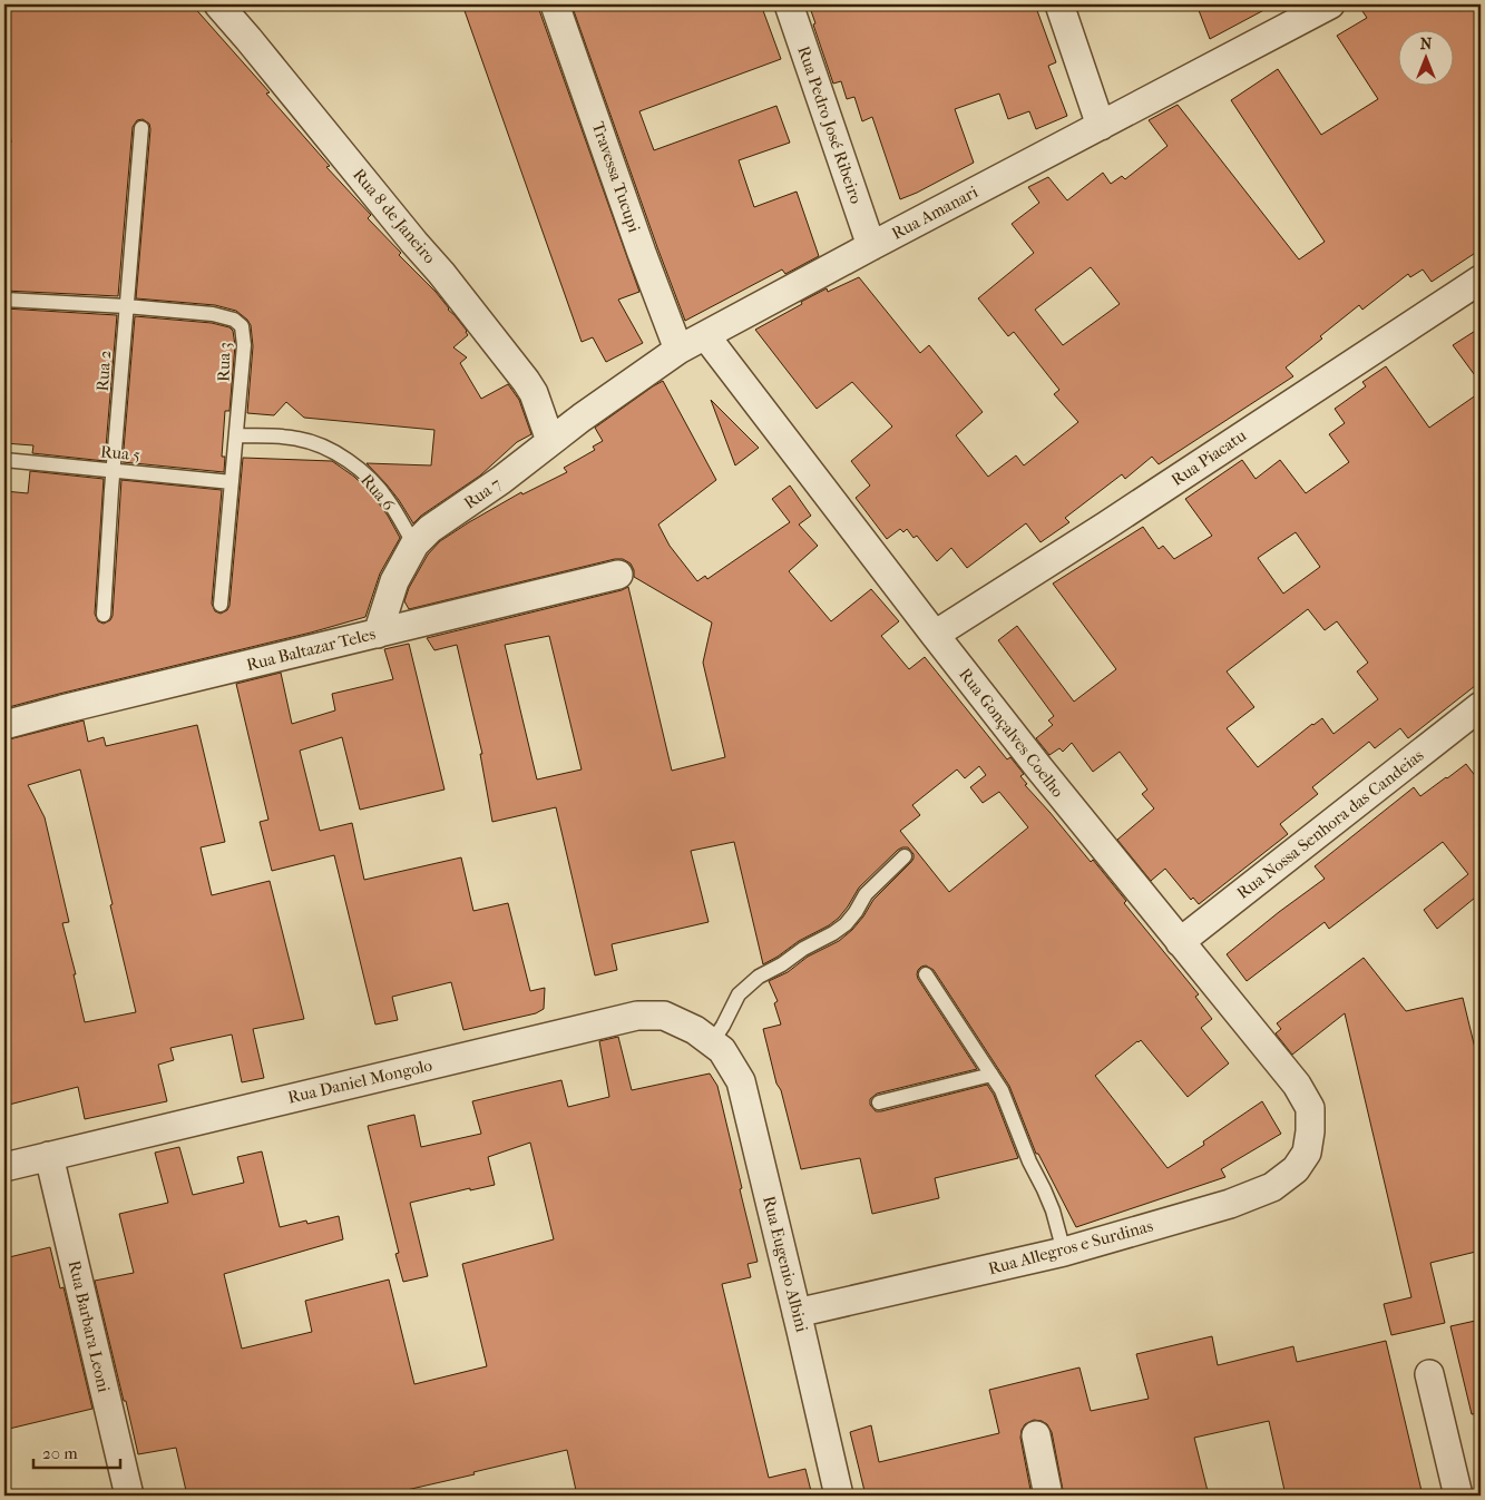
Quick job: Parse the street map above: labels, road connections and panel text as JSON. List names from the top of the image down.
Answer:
{
  "streets": {
    "street": [
      "Rua Pedro José Ribeiro",
      "Travessa Tucupi",
      "Rua Amanari",
      "Rua 8 de Janeiro",
      "Rua Piacatu",
      "Rua 7",
      "Rua Baltazar Teles",
      "Rua Gonçalves Coelho",
      "Rua Nossa Senhora das Candeias",
      "Rua Daniel Mongolo",
      "Rua Allegros e Surdinas",
      "Rua Eugenio Albini",
      "Rua Barbara Leoni"
    ],
    "lane": [
      "Rua 3",
      "Rua 2",
      "Rua 5",
      "Rua 6"
    ]
  },
  "crossings": [
    ["Rua Pedro José Ribeiro", "Rua Amanari"],
    ["Travessa Tucupi", "Rua Amanari"],
    ["Rua Amanari", "Rua 8 de Janeiro"],
    ["Rua Amanari", "Rua 7"],
    ["Rua Amanari", "Rua Gonçalves Coelho"],
    ["Rua 8 de Janeiro", "Rua 7"],
    ["Rua 3", "Rua 2"],
    ["Rua 3", "Rua 5"],
    ["Rua 3", "Rua 6"],
    ["Rua 2", "Rua 5"],
    ["Rua Piacatu", "Rua Gonçalves Coelho"],
    ["Rua 6", "Rua 7"],
    ["Rua Gonçalves Coelho", "Rua Nossa Senhora das Candeias"],
    ["Rua Gonçalves Coelho", "Rua Allegros e Surdinas"],
    ["Rua Daniel Mongolo", "Rua Eugenio Albini"],
    ["Rua Daniel Mongolo", "Rua Barbara Leoni"],
    ["Rua Allegros e Surdinas", "Rua Eugenio Albini"]
  ],
  "scale_bar": "20 m",
  "north": "top"
}
